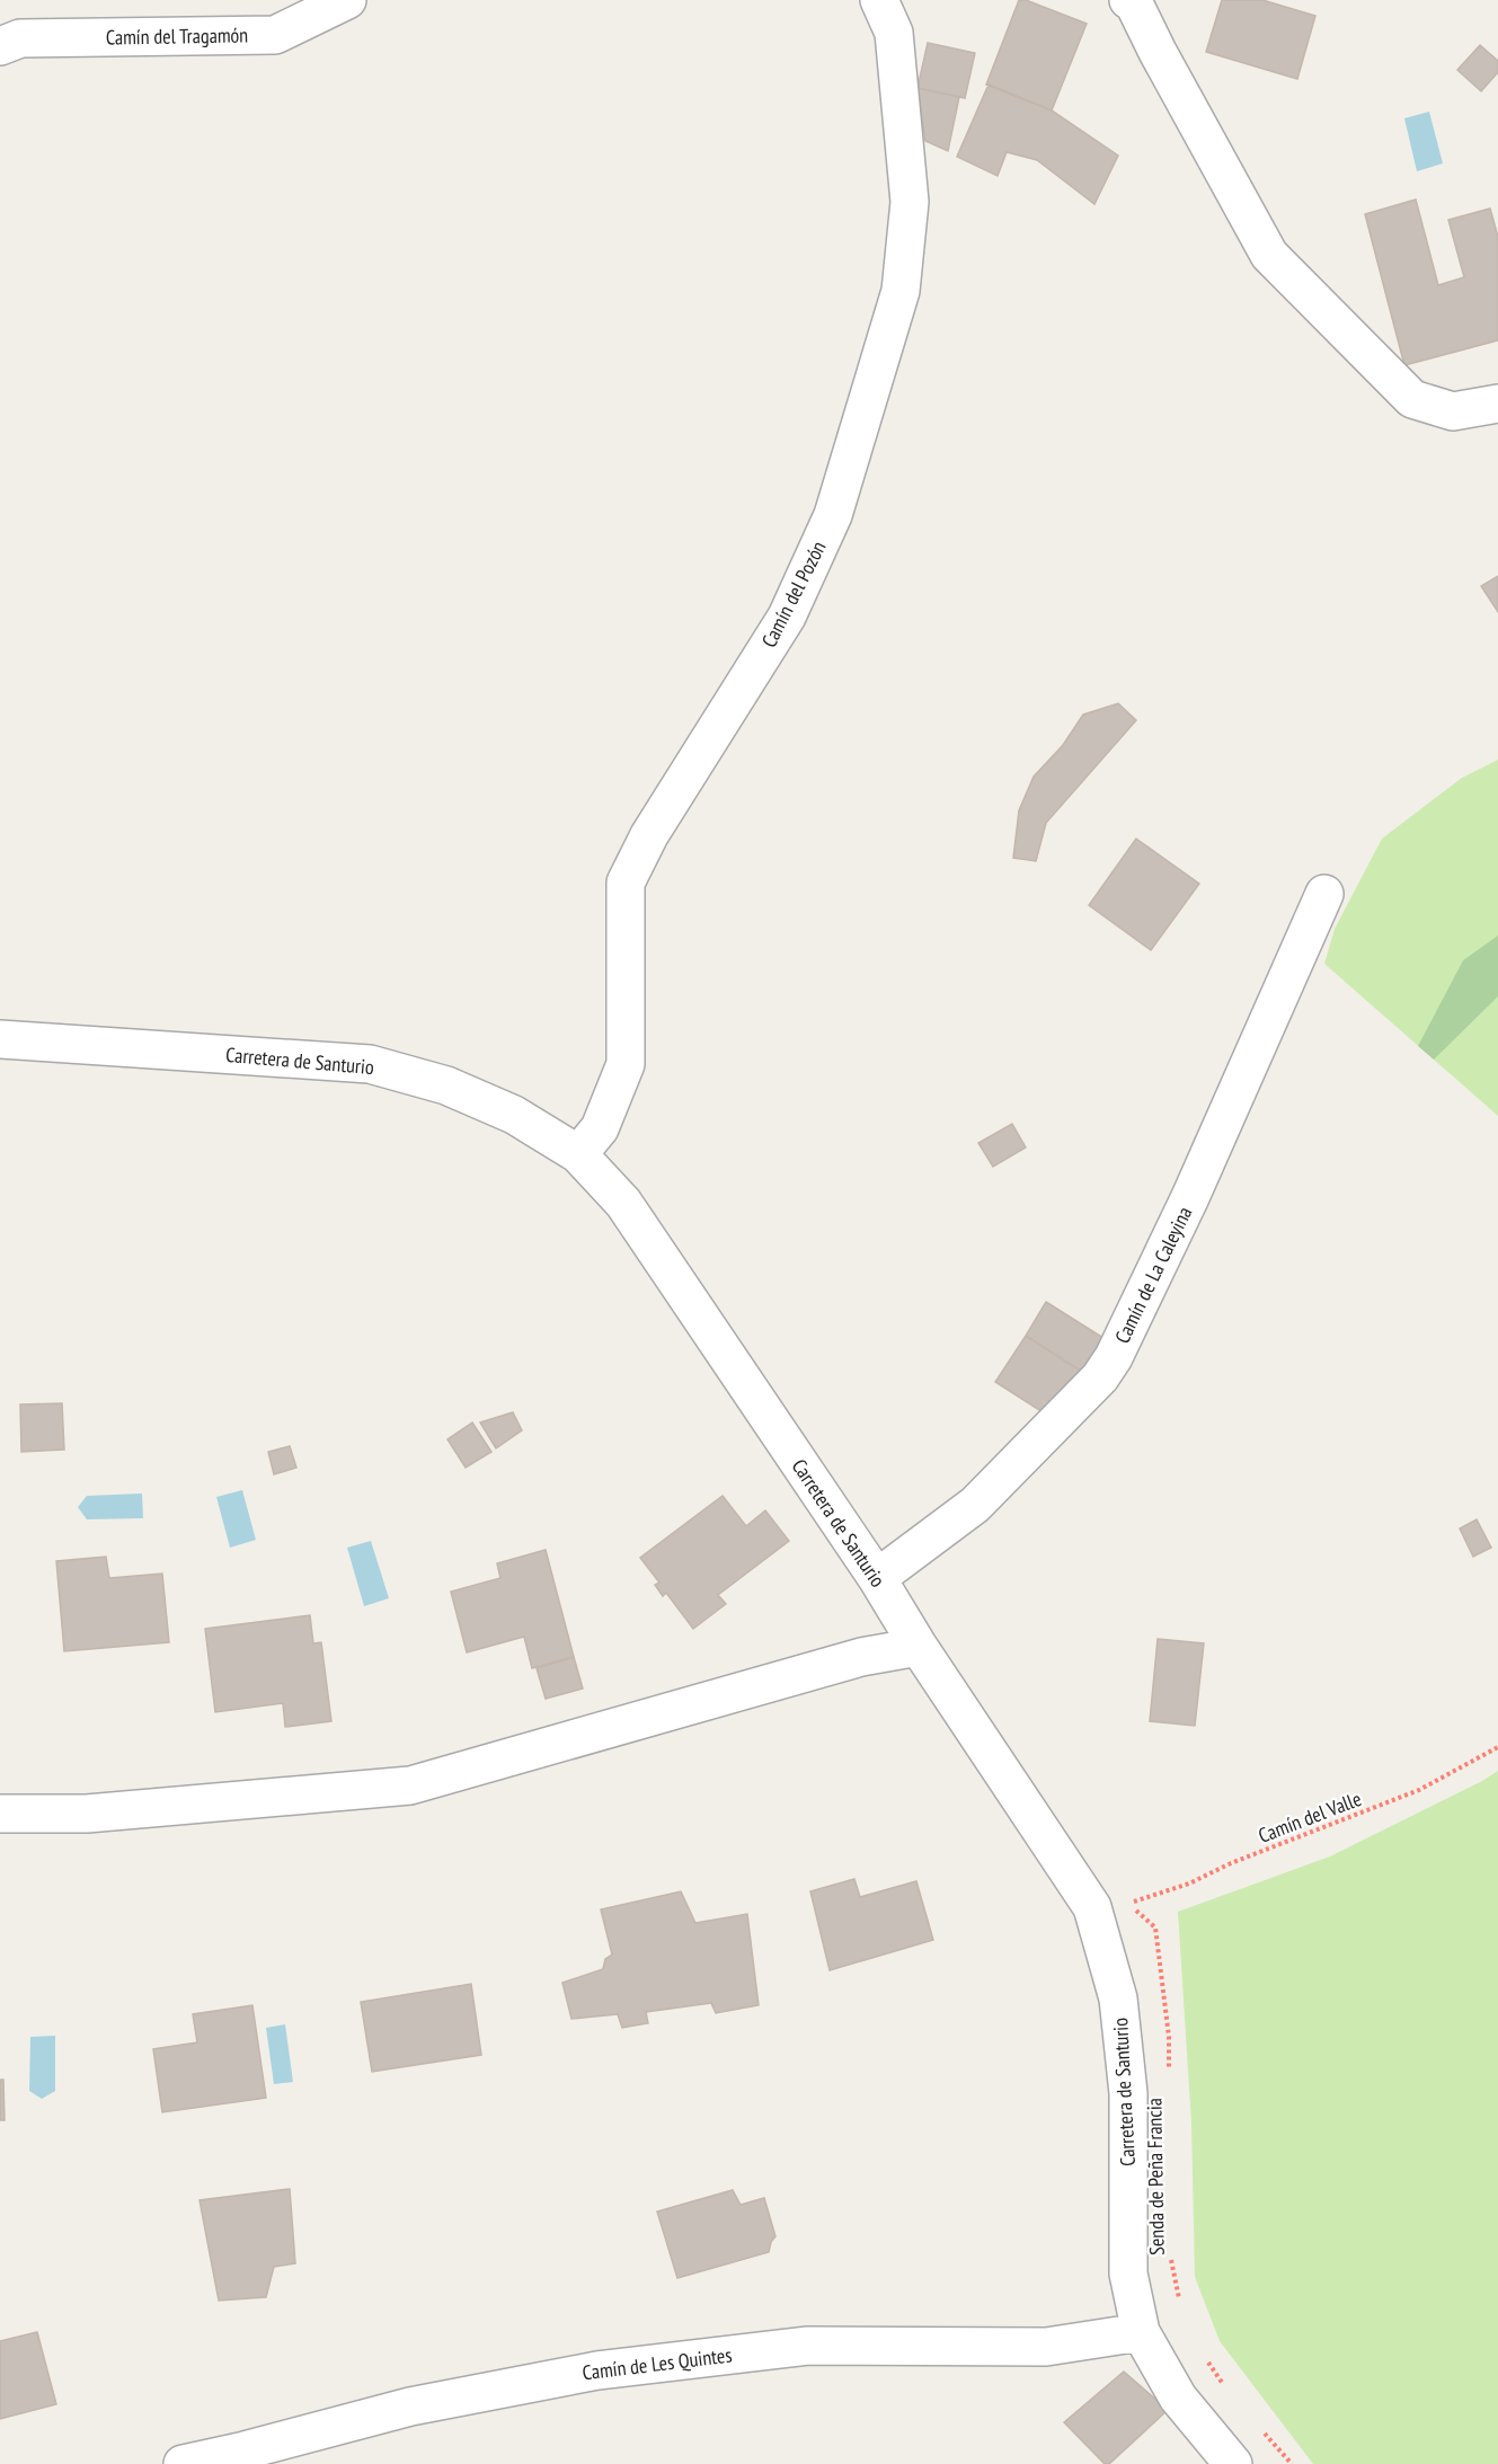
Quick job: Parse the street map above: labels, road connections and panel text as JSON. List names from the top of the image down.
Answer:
{
  "streets": {
    "street": [
      "Camín del Tragamón",
      "Camín del Pozón",
      "Carretera de Santurio",
      "Camín de La Caleyina",
      "Camín de Les Quintes"
    ],
    "path": ["Camín del Valle", "Senda de Peña Francia"]
  },
  "crossings": [
    ["Camín del Pozón", "Carretera de Santurio"],
    ["Carretera de Santurio", "Camín de La Caleyina"],
    ["Carretera de Santurio", "Camín de Les Quintes"],
    ["Camín del Valle", "Senda de Peña Francia"]
  ]
}
